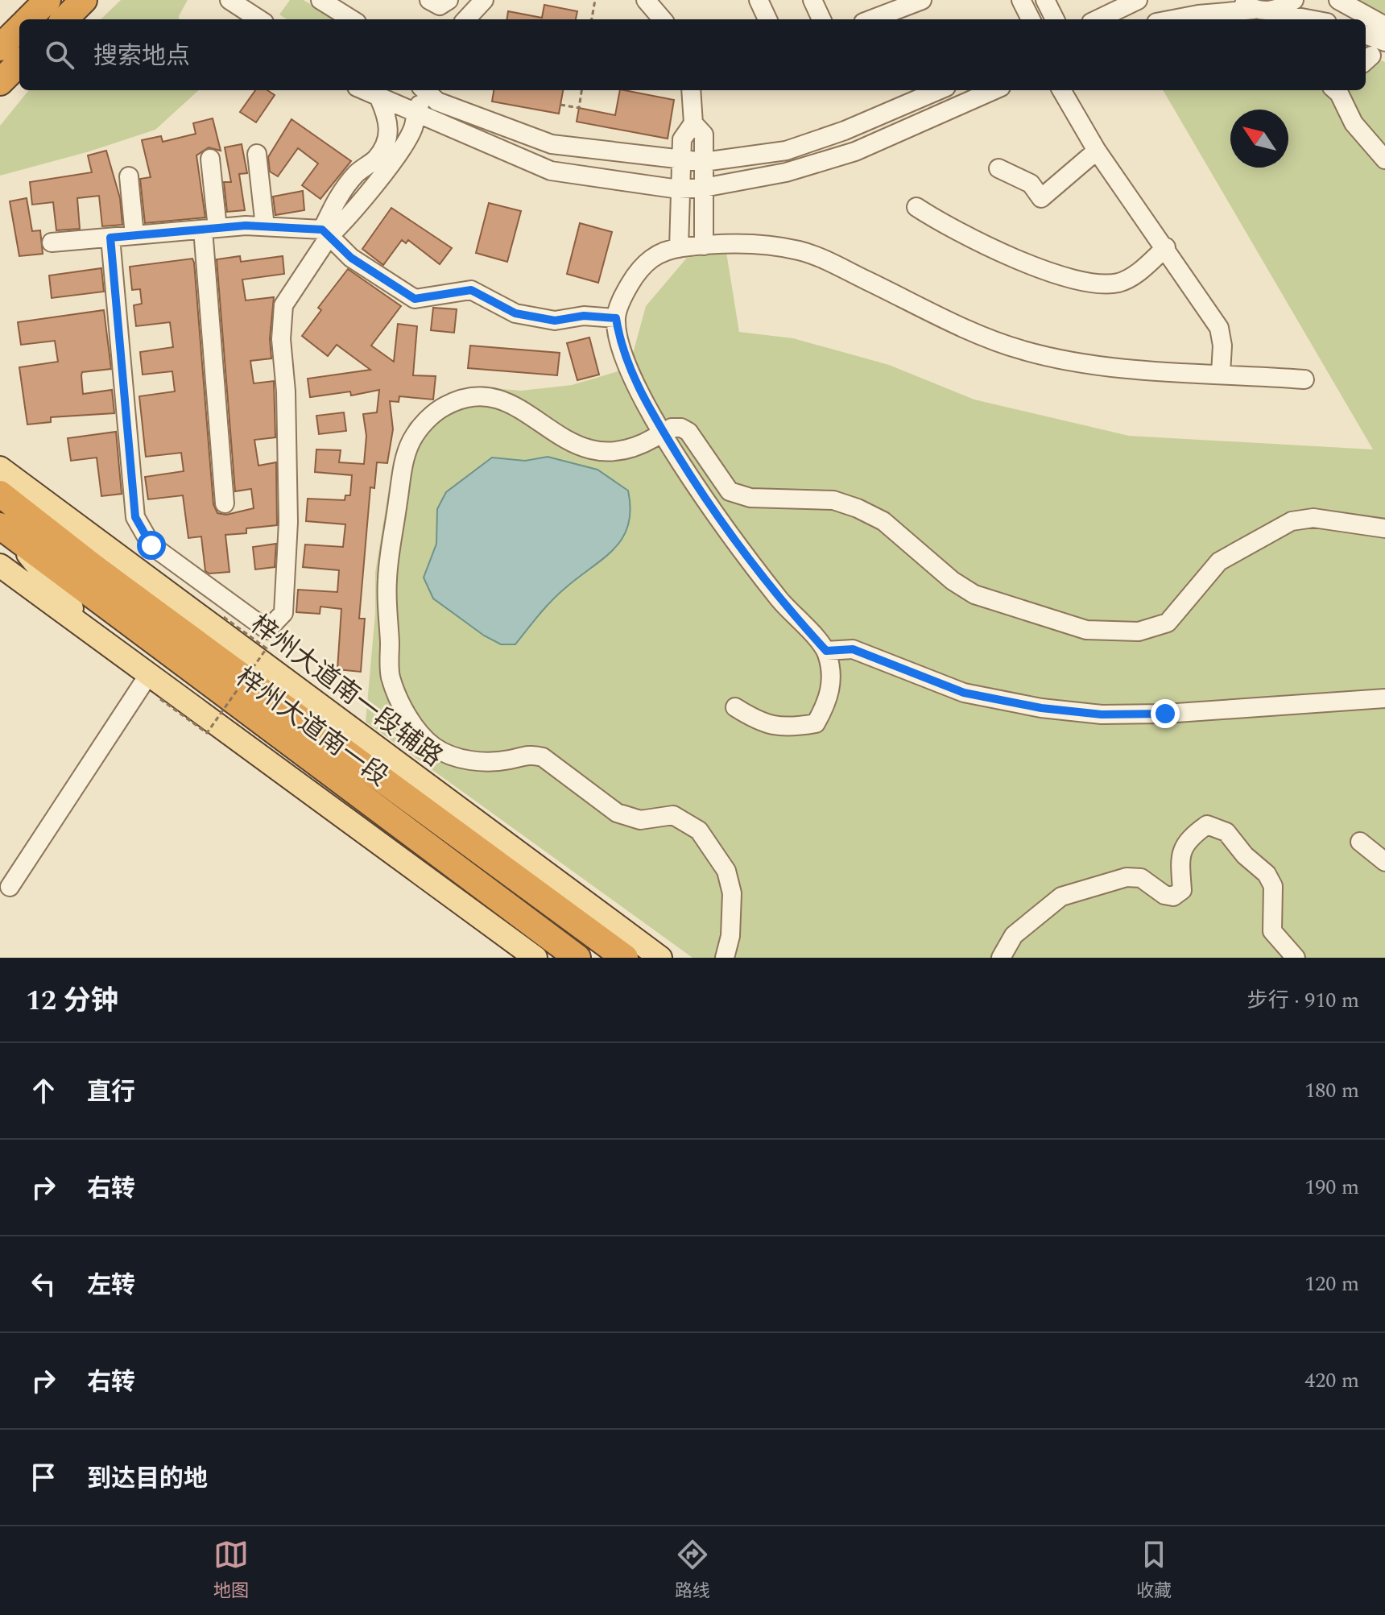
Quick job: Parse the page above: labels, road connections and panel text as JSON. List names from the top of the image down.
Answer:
{
  "streets": {
    "highway": ["梓州大道南一段"],
    "main road": ["梓州大道南一段辅路"]
  },
  "north": "top left",
  "page": {
    "search": "搜索地点",
    "heading": ["12 分钟", "步行 · 910 m"],
    "list": [
      ["直行", "180 m"],
      ["右转", "190 m"],
      ["左转", "120 m"],
      ["右转", "420 m"],
      "到达目的地"
    ],
    "nav": ["地图", "路线", "收藏"]
  }
}
